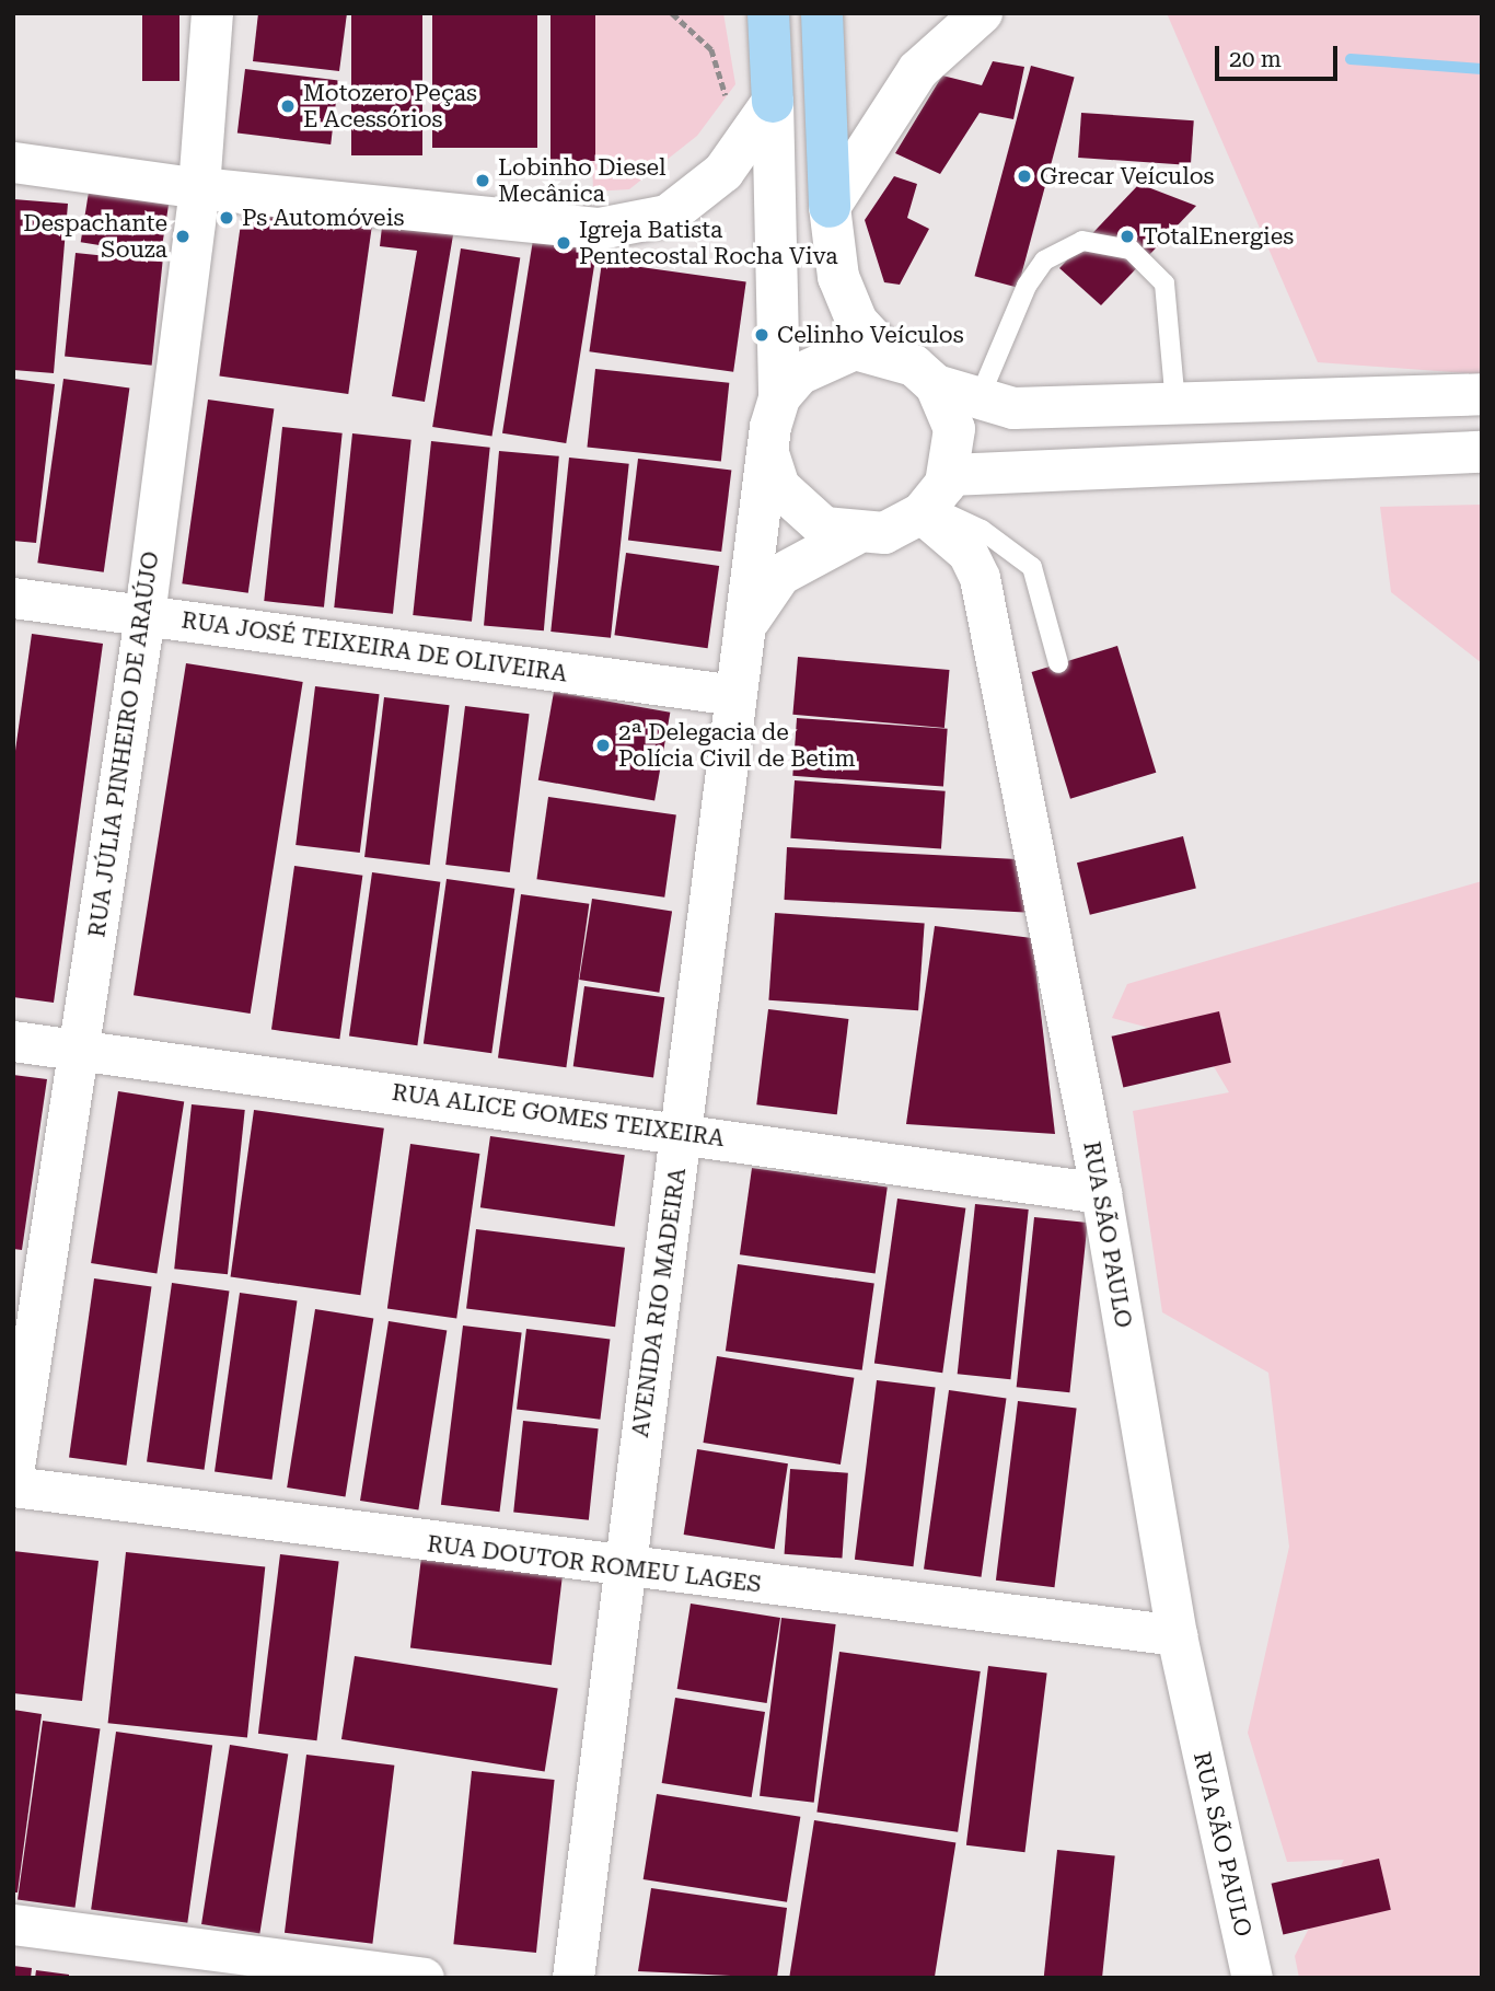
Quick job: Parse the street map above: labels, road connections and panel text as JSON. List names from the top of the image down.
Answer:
{
  "streets": {
    "main road": ["RUA JÚLIA PINHEIRO DE ARAÚJO", "AVENIDA RIO MADEIRA"],
    "street": [
      "RUA JOSÉ TEIXEIRA DE OLIVEIRA",
      "RUA ALICE GOMES TEIXEIRA",
      "RUA SÃO PAULO",
      "RUA DOUTOR ROMEU LAGES"
    ]
  },
  "crossings": [
    ["RUA JOSÉ TEIXEIRA DE OLIVEIRA", "RUA JÚLIA PINHEIRO DE ARAÚJO"],
    ["RUA JOSÉ TEIXEIRA DE OLIVEIRA", "AVENIDA RIO MADEIRA"],
    ["RUA JÚLIA PINHEIRO DE ARAÚJO", "RUA ALICE GOMES TEIXEIRA"],
    ["RUA ALICE GOMES TEIXEIRA", "RUA SÃO PAULO"],
    ["RUA ALICE GOMES TEIXEIRA", "AVENIDA RIO MADEIRA"],
    ["RUA SÃO PAULO", "AVENIDA RIO MADEIRA"],
    ["RUA SÃO PAULO", "RUA DOUTOR ROMEU LAGES"],
    ["AVENIDA RIO MADEIRA", "RUA DOUTOR ROMEU LAGES"]
  ],
  "places": [
    "Motozero Peças E Acessórios",
    "Grecar Veículos",
    "Lobinho Diesel Mecânica",
    "Ps Automóveis",
    "Despachante Souza",
    "TotalEnergies",
    "Igreja Batista Pentecostal Rocha Viva",
    "Celinho Veículos",
    "2ª Delegacia de Polícia Civil de Betim"
  ],
  "scale_bar": "20 m"
}
